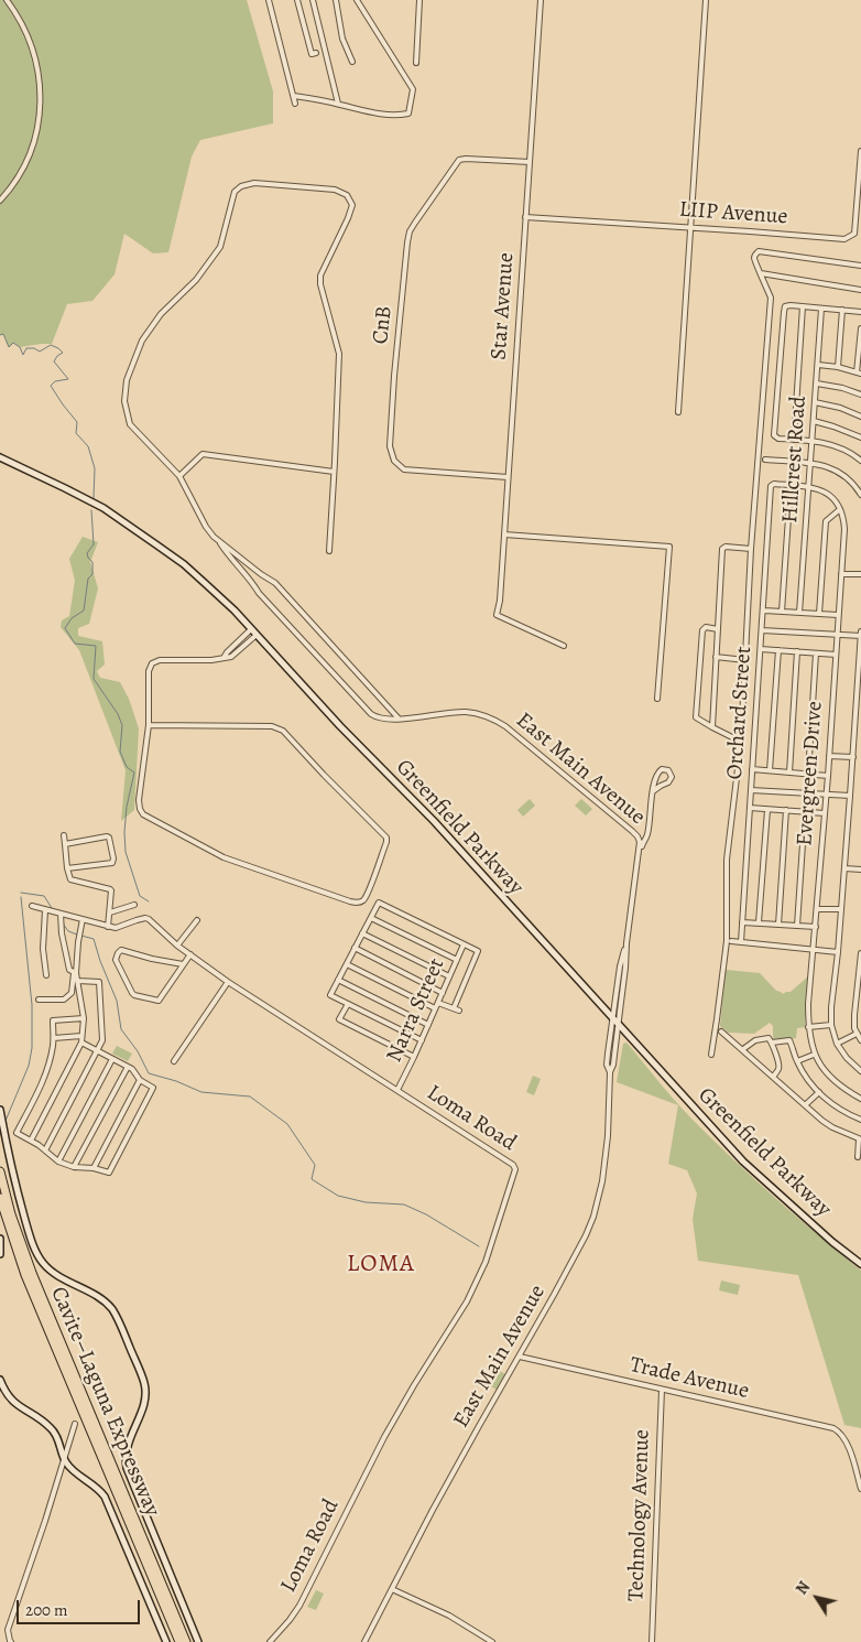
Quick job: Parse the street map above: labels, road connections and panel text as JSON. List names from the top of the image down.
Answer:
{
  "streets": {
    "highway": ["Cavite–Laguna Expressway"],
    "main road": ["Greenfield Parkway"],
    "street": [
      "LIIP Avenue",
      "Star Avenue",
      "CnB",
      "Hillcrest Road",
      "Orchard Street",
      "East Main Avenue",
      "Evergreen Drive",
      "Narra Street",
      "Loma Road",
      "Trade Avenue",
      "Technology Avenue"
    ]
  },
  "crossings": [
    ["LIIP Avenue", "Star Avenue"],
    ["Star Avenue", "CnB"],
    ["East Main Avenue", "Greenfield Parkway"],
    ["East Main Avenue", "Trade Avenue"],
    ["Narra Street", "Loma Road"],
    ["Trade Avenue", "Technology Avenue"]
  ],
  "districts": ["LOMA"],
  "scale_bar": "200 m",
  "north": "top left"
}
